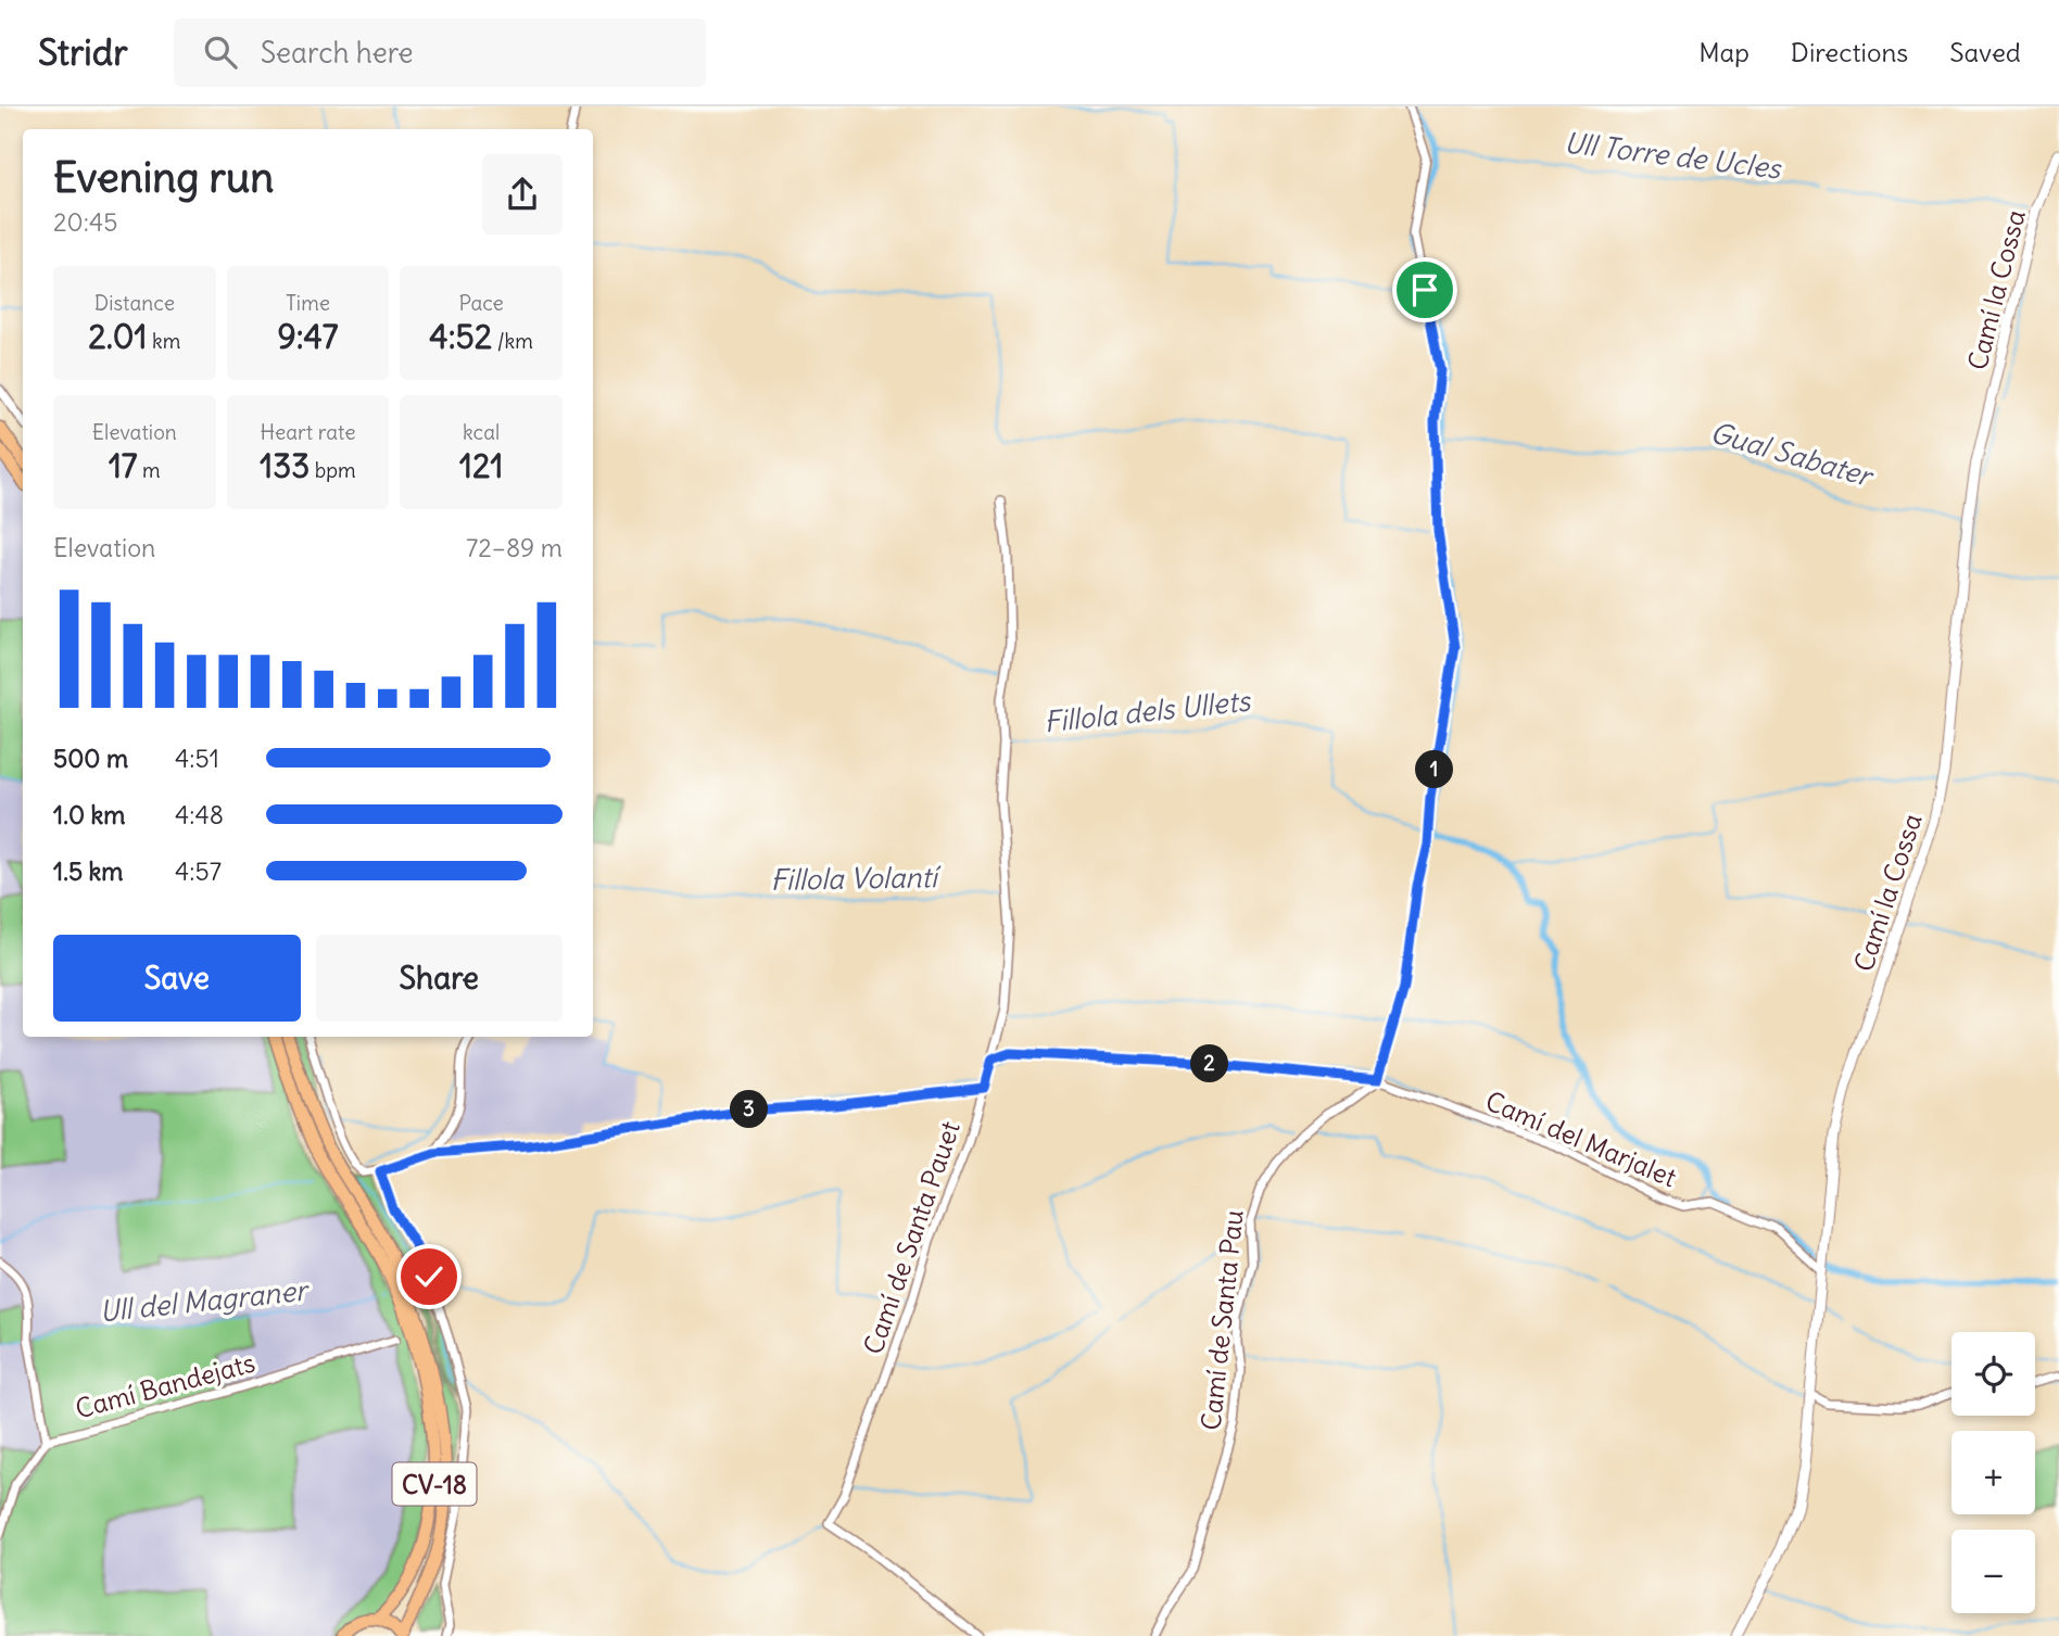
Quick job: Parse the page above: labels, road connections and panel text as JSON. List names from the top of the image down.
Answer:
{
  "streets": {
    "main road": ["CV-18"],
    "street": [
      "Camí la Cossa",
      "Camí del Marjalet",
      "Camí de Santa Pauet",
      "Camí de Santa Pau",
      "Camí Bandejats"
    ]
  },
  "crossings": [
    ["Camí la Cossa", "Camí del Marjalet"],
    ["Camí del Marjalet", "Camí de Santa Pauet"],
    ["Camí del Marjalet", "Camí de Santa Pau"]
  ],
  "water": [
    "Ull Torre de Ucles",
    "Gual Sabater",
    "Fillola dels Ullets",
    "Fillola Volantí",
    "Ull del Magraner"
  ],
  "page": {
    "header": "Stridr",
    "search": "Search here",
    "nav": ["Map", "Directions", "Saved"],
    "heading": ["Evening run", "20:45"],
    "stats": [
      ["Distance", "2.01 km"],
      ["Time", "9:47"],
      ["Pace", "4:52 /km"],
      ["Elevation", "17 m"],
      ["Heart rate", "133 bpm"],
      ["kcal", "121"]
    ],
    "chart": ["Elevation", "72–89 m"],
    "list": [
      {
        "name": "500 m",
        "note": "4:51"
      },
      {
        "name": "1.0 km",
        "note": "4:48"
      },
      {
        "name": "1.5 km",
        "note": "4:57"
      }
    ],
    "pins": ["1", "2", "3"],
    "buttons": ["Save", "Share"],
    "map_buttons": ["+", "−"]
  }
}
